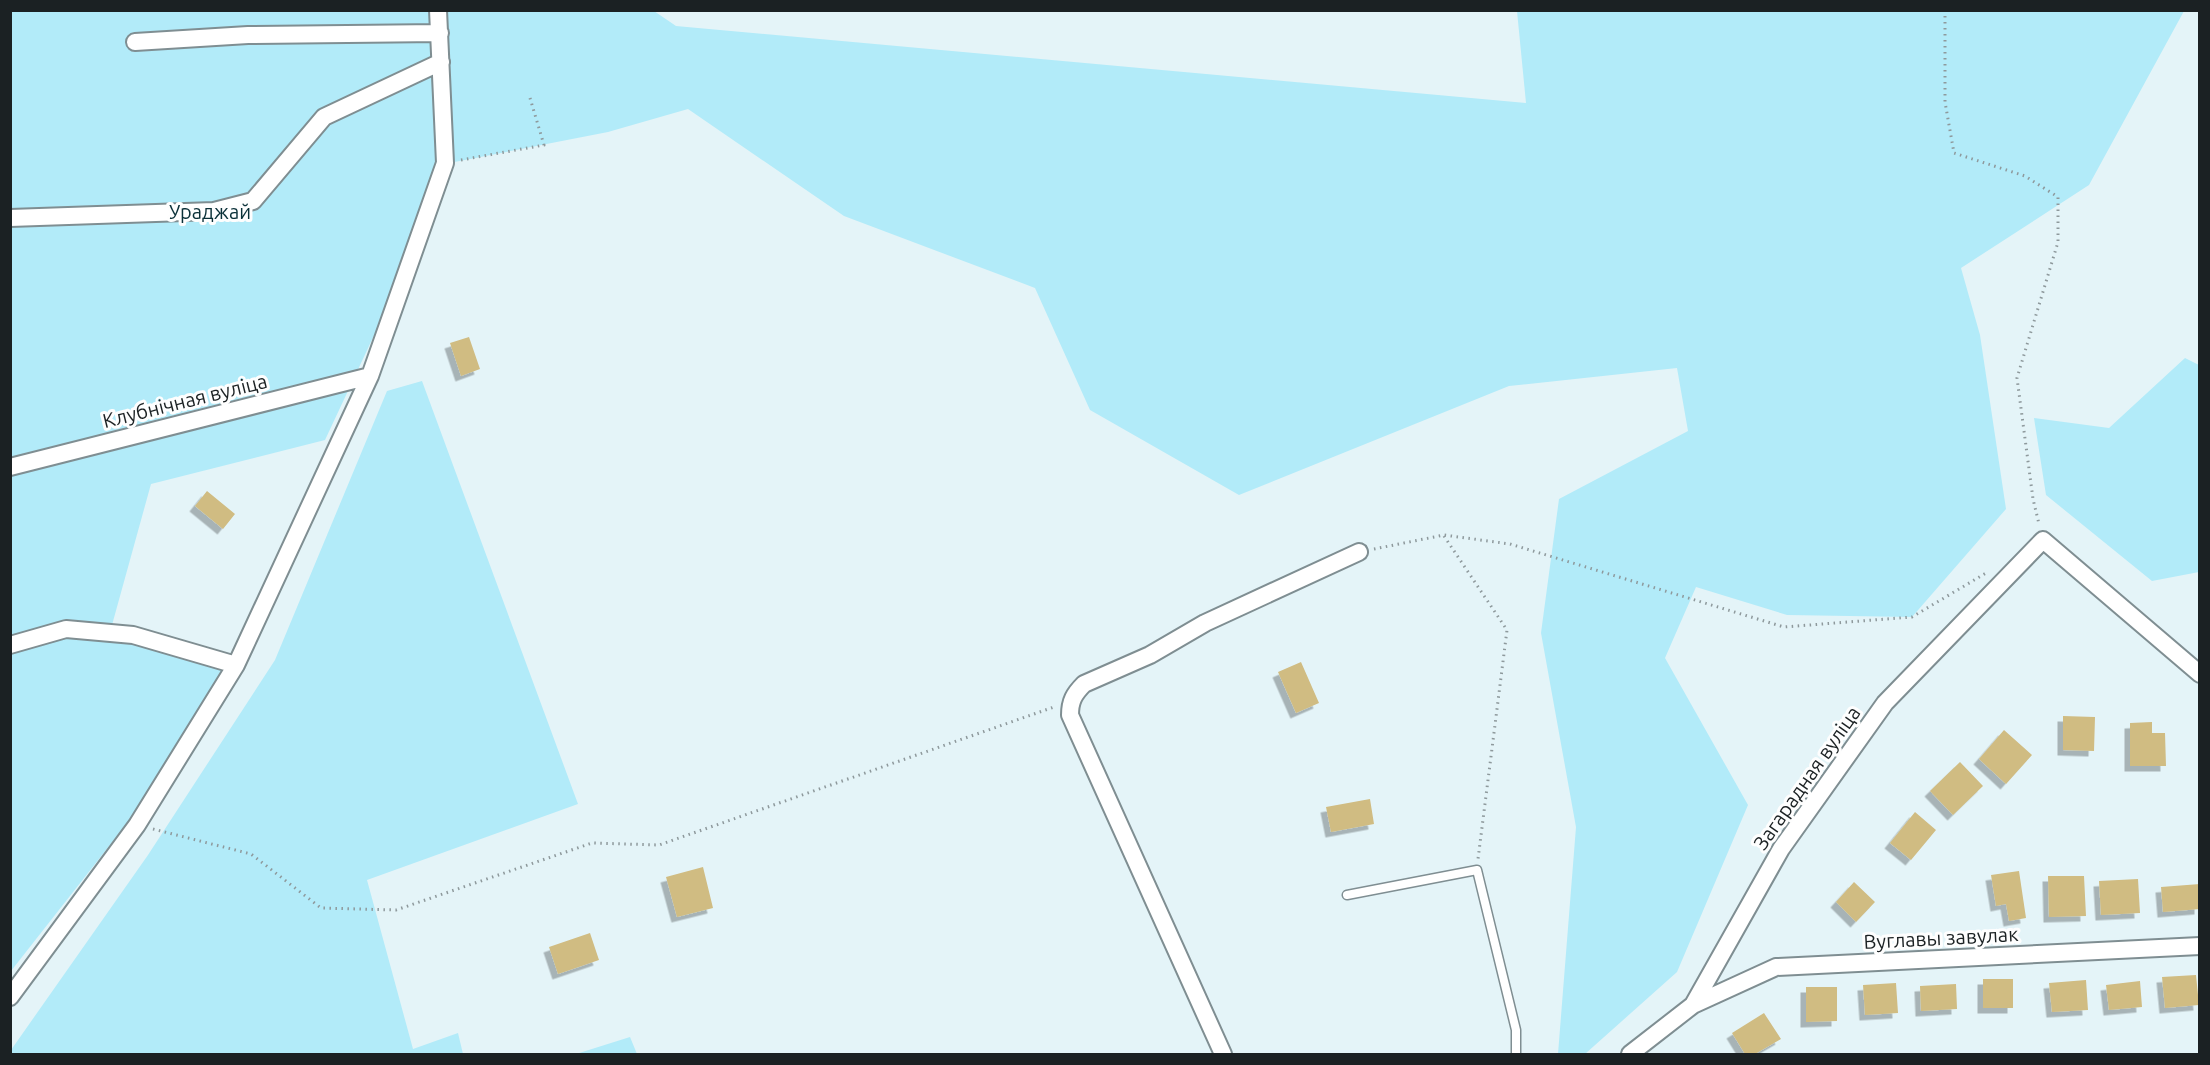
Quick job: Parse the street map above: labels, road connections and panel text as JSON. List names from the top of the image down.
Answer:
{
  "streets": {
    "street": ["Клубнічная вуліца", "Загарадная вуліца", "Вуглавы завулак"]
  },
  "crossings": [
    ["Загарадная вуліца", "Вуглавы завулак"]
  ],
  "parks": ["Ураджай"]
}
